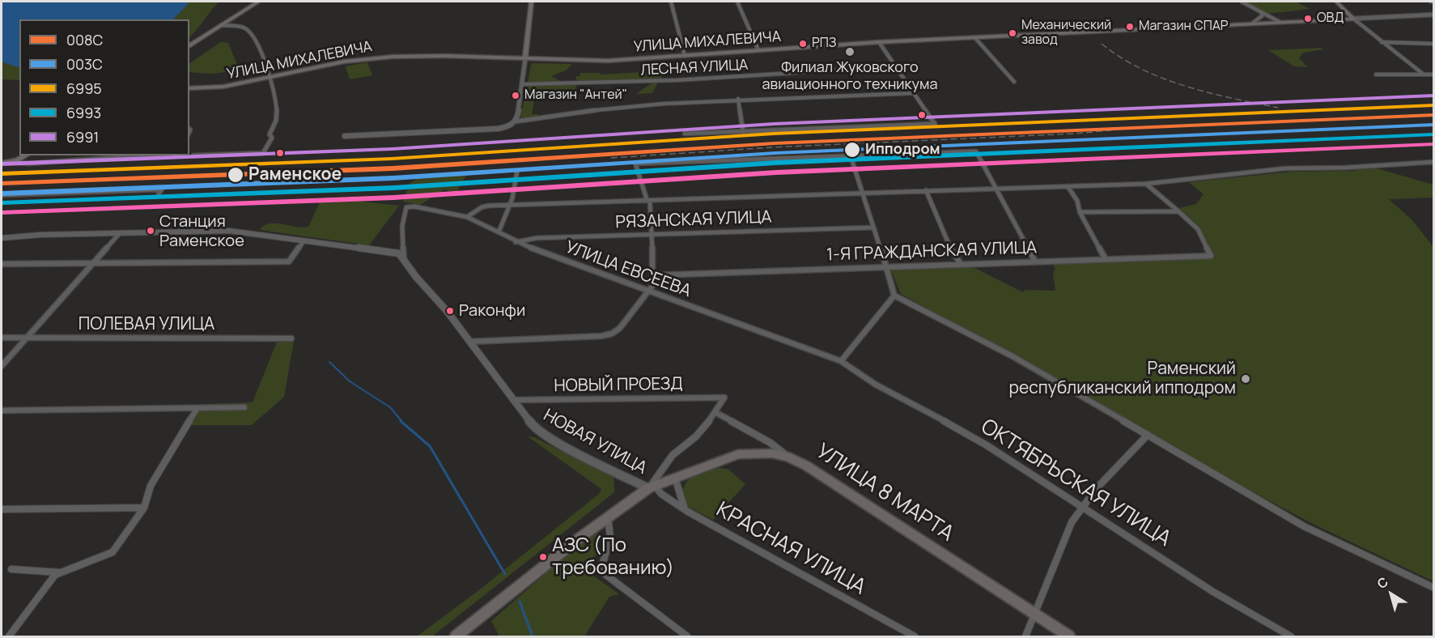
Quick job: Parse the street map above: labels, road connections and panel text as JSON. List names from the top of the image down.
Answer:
{
  "streets": {
    "main road": ["УЛИЦА МИХАЛЕВИЧА", "УЛИЦА 8 МАРТА"],
    "street": [
      "ЛЕСНАЯ УЛИЦА",
      "РЯЗАНСКАЯ УЛИЦА",
      "1-Я ГРАЖДАНСКАЯ УЛИЦА",
      "УЛИЦА ЕВСЕЕВА",
      "ПОЛЕВАЯ УЛИЦА",
      "НОВЫЙ ПРОЕЗД",
      "НОВАЯ УЛИЦА",
      "ОКТЯБРЬСКАЯ УЛИЦА",
      "КРАСНАЯ УЛИЦА"
    ]
  },
  "crossings": [
    ["РЯЗАНСКАЯ УЛИЦА", "УЛИЦА ЕВСЕЕВА"],
    ["УЛИЦА ЕВСЕЕВА", "НОВАЯ УЛИЦА"],
    ["УЛИЦА ЕВСЕЕВА", "ОКТЯБРЬСКАЯ УЛИЦА"],
    ["НОВЫЙ ПРОЕЗД", "НОВАЯ УЛИЦА"],
    ["НОВАЯ УЛИЦА", "УЛИЦА 8 МАРТА"],
    ["НОВАЯ УЛИЦА", "КРАСНАЯ УЛИЦА"],
    ["УЛИЦА 8 МАРТА", "КРАСНАЯ УЛИЦА"]
  ],
  "places": [
    "ОВД",
    "Магазин СПАР",
    "Механический завод",
    "РПЗ",
    "Филиал Жуковского авиационного техникума",
    "Магазин \"Антей\"",
    "Ипподром",
    "Раменское",
    "Станция Раменское",
    "Раконфи",
    "Раменский республиканский ипподром",
    "АЗС (По требованию)"
  ],
  "lines": [
    "transit line 6991",
    "transit line 6995",
    "transit line 008С",
    "transit line 003С",
    "transit line 6993"
  ],
  "legend": [
    "008С",
    "003С",
    "6995",
    "6993",
    "6991"
  ],
  "north": "top left"
}
